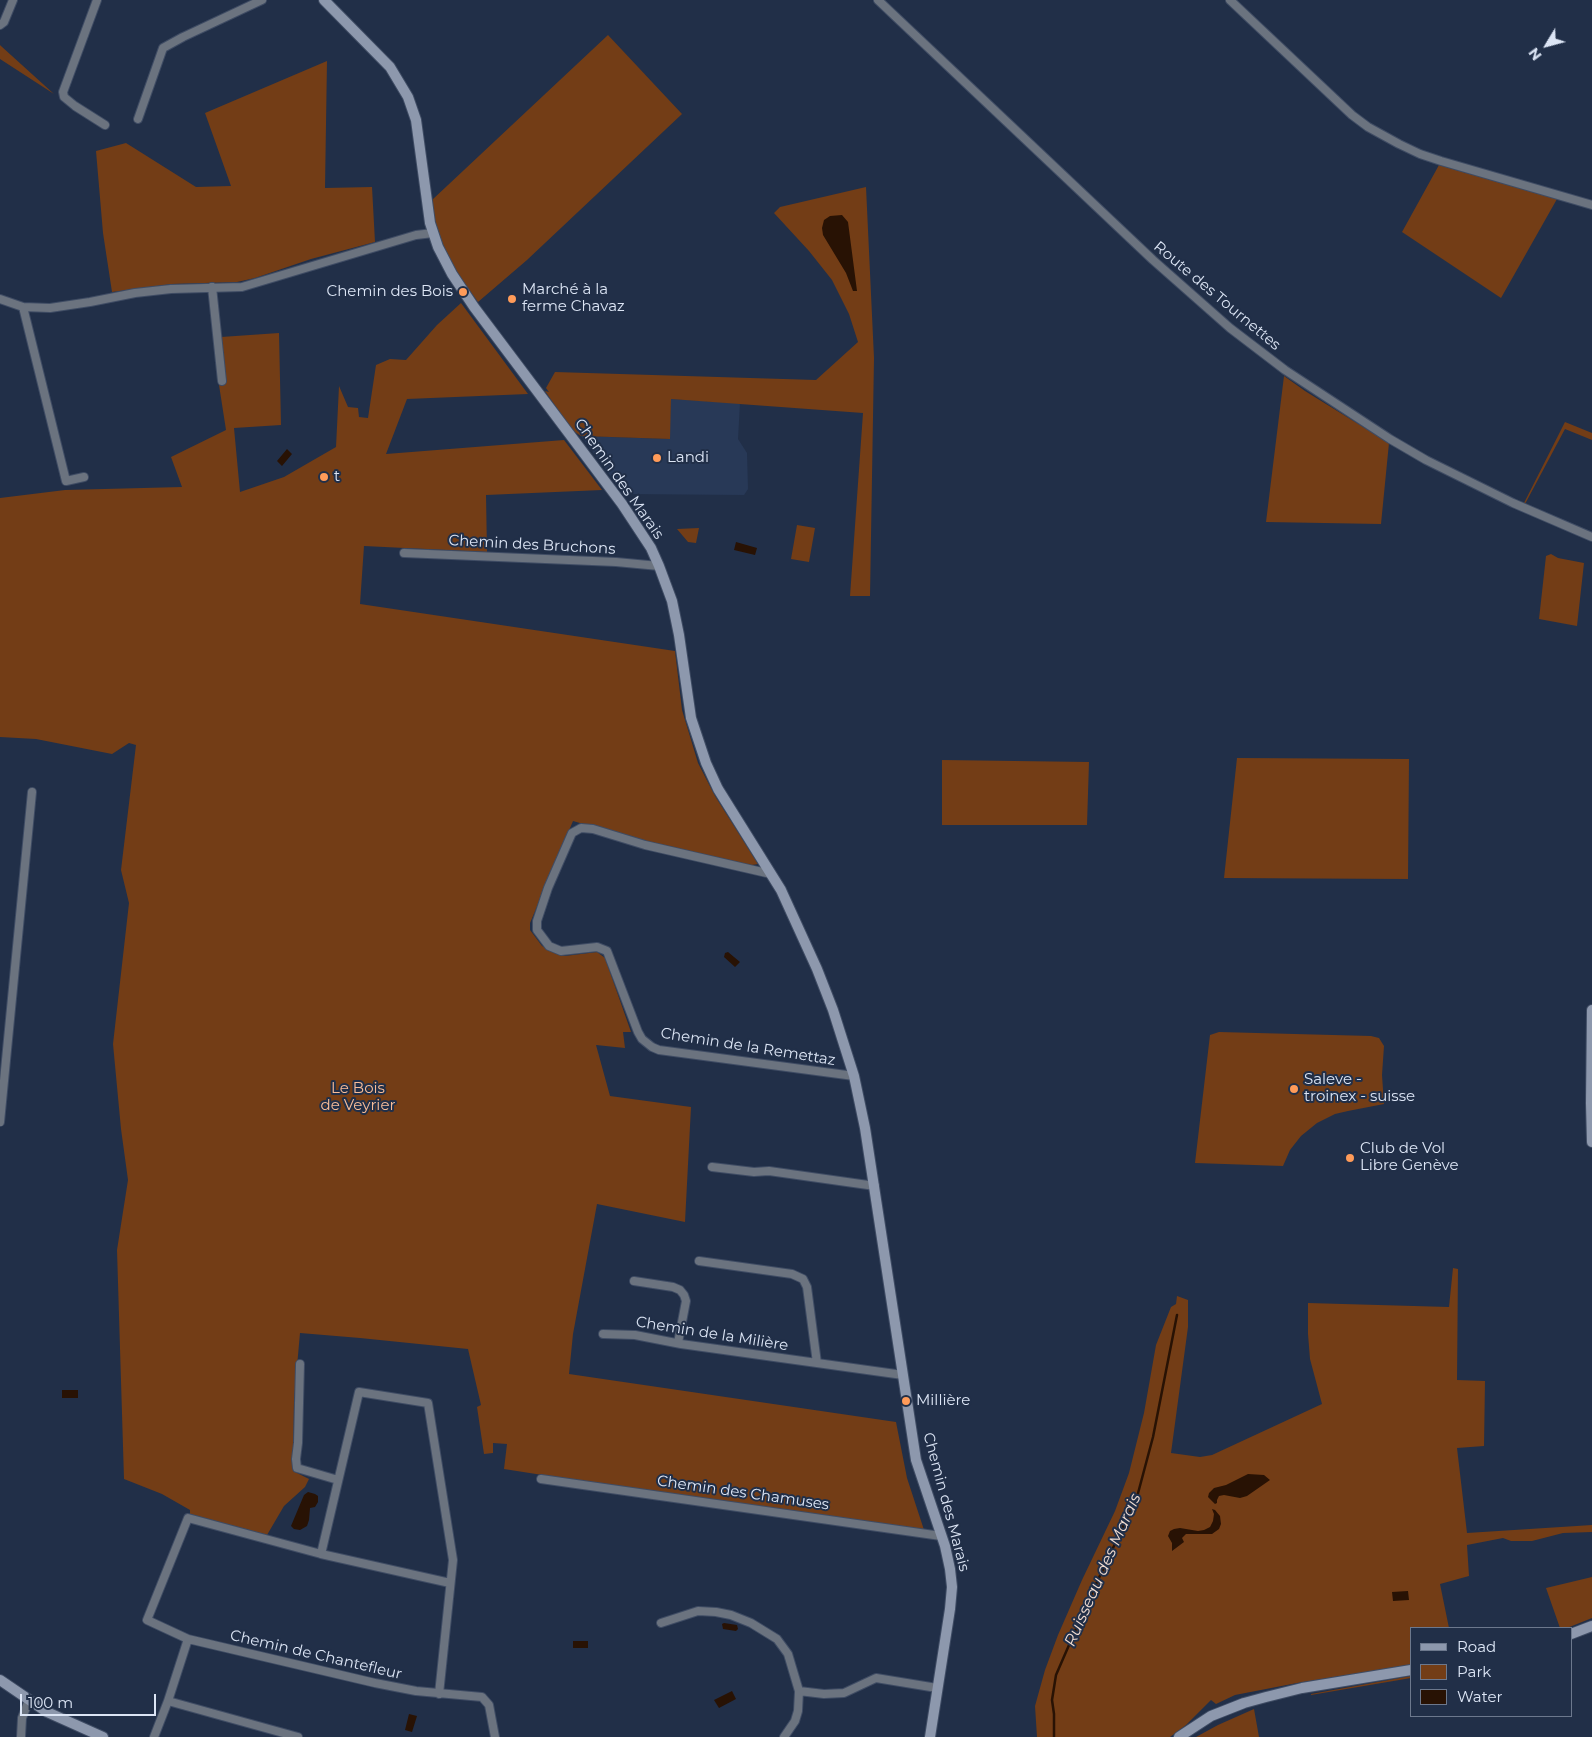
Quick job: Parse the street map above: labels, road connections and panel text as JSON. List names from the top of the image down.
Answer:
{
  "streets": {
    "street": [
      "Route des Tournettes",
      "Chemin des Marais",
      "Chemin des Bruchons",
      "Chemin de la Remettaz",
      "Chemin de la Milière",
      "Chemin des Chamuses",
      "Chemin de Chantefleur"
    ]
  },
  "crossings": [
    ["Chemin des Marais", "Chemin des Bruchons"],
    ["Chemin des Marais", "Chemin de la Remettaz"],
    ["Chemin des Marais", "Chemin de la Milière"],
    ["Chemin des Marais", "Chemin des Chamuses"]
  ],
  "water": ["Ruisseau des Marais"],
  "parks": ["Le Bois de Veyrier"],
  "places": [
    "Chemin des Bois",
    "Marché à la ferme Chavaz",
    "Landi",
    "t",
    "Saleve - troinex - suisse",
    "Club de Vol Libre Genève",
    "Millière"
  ],
  "legend": ["Road", "Park", "Water"],
  "scale_bar": "100 m",
  "north": "bottom left"
}
